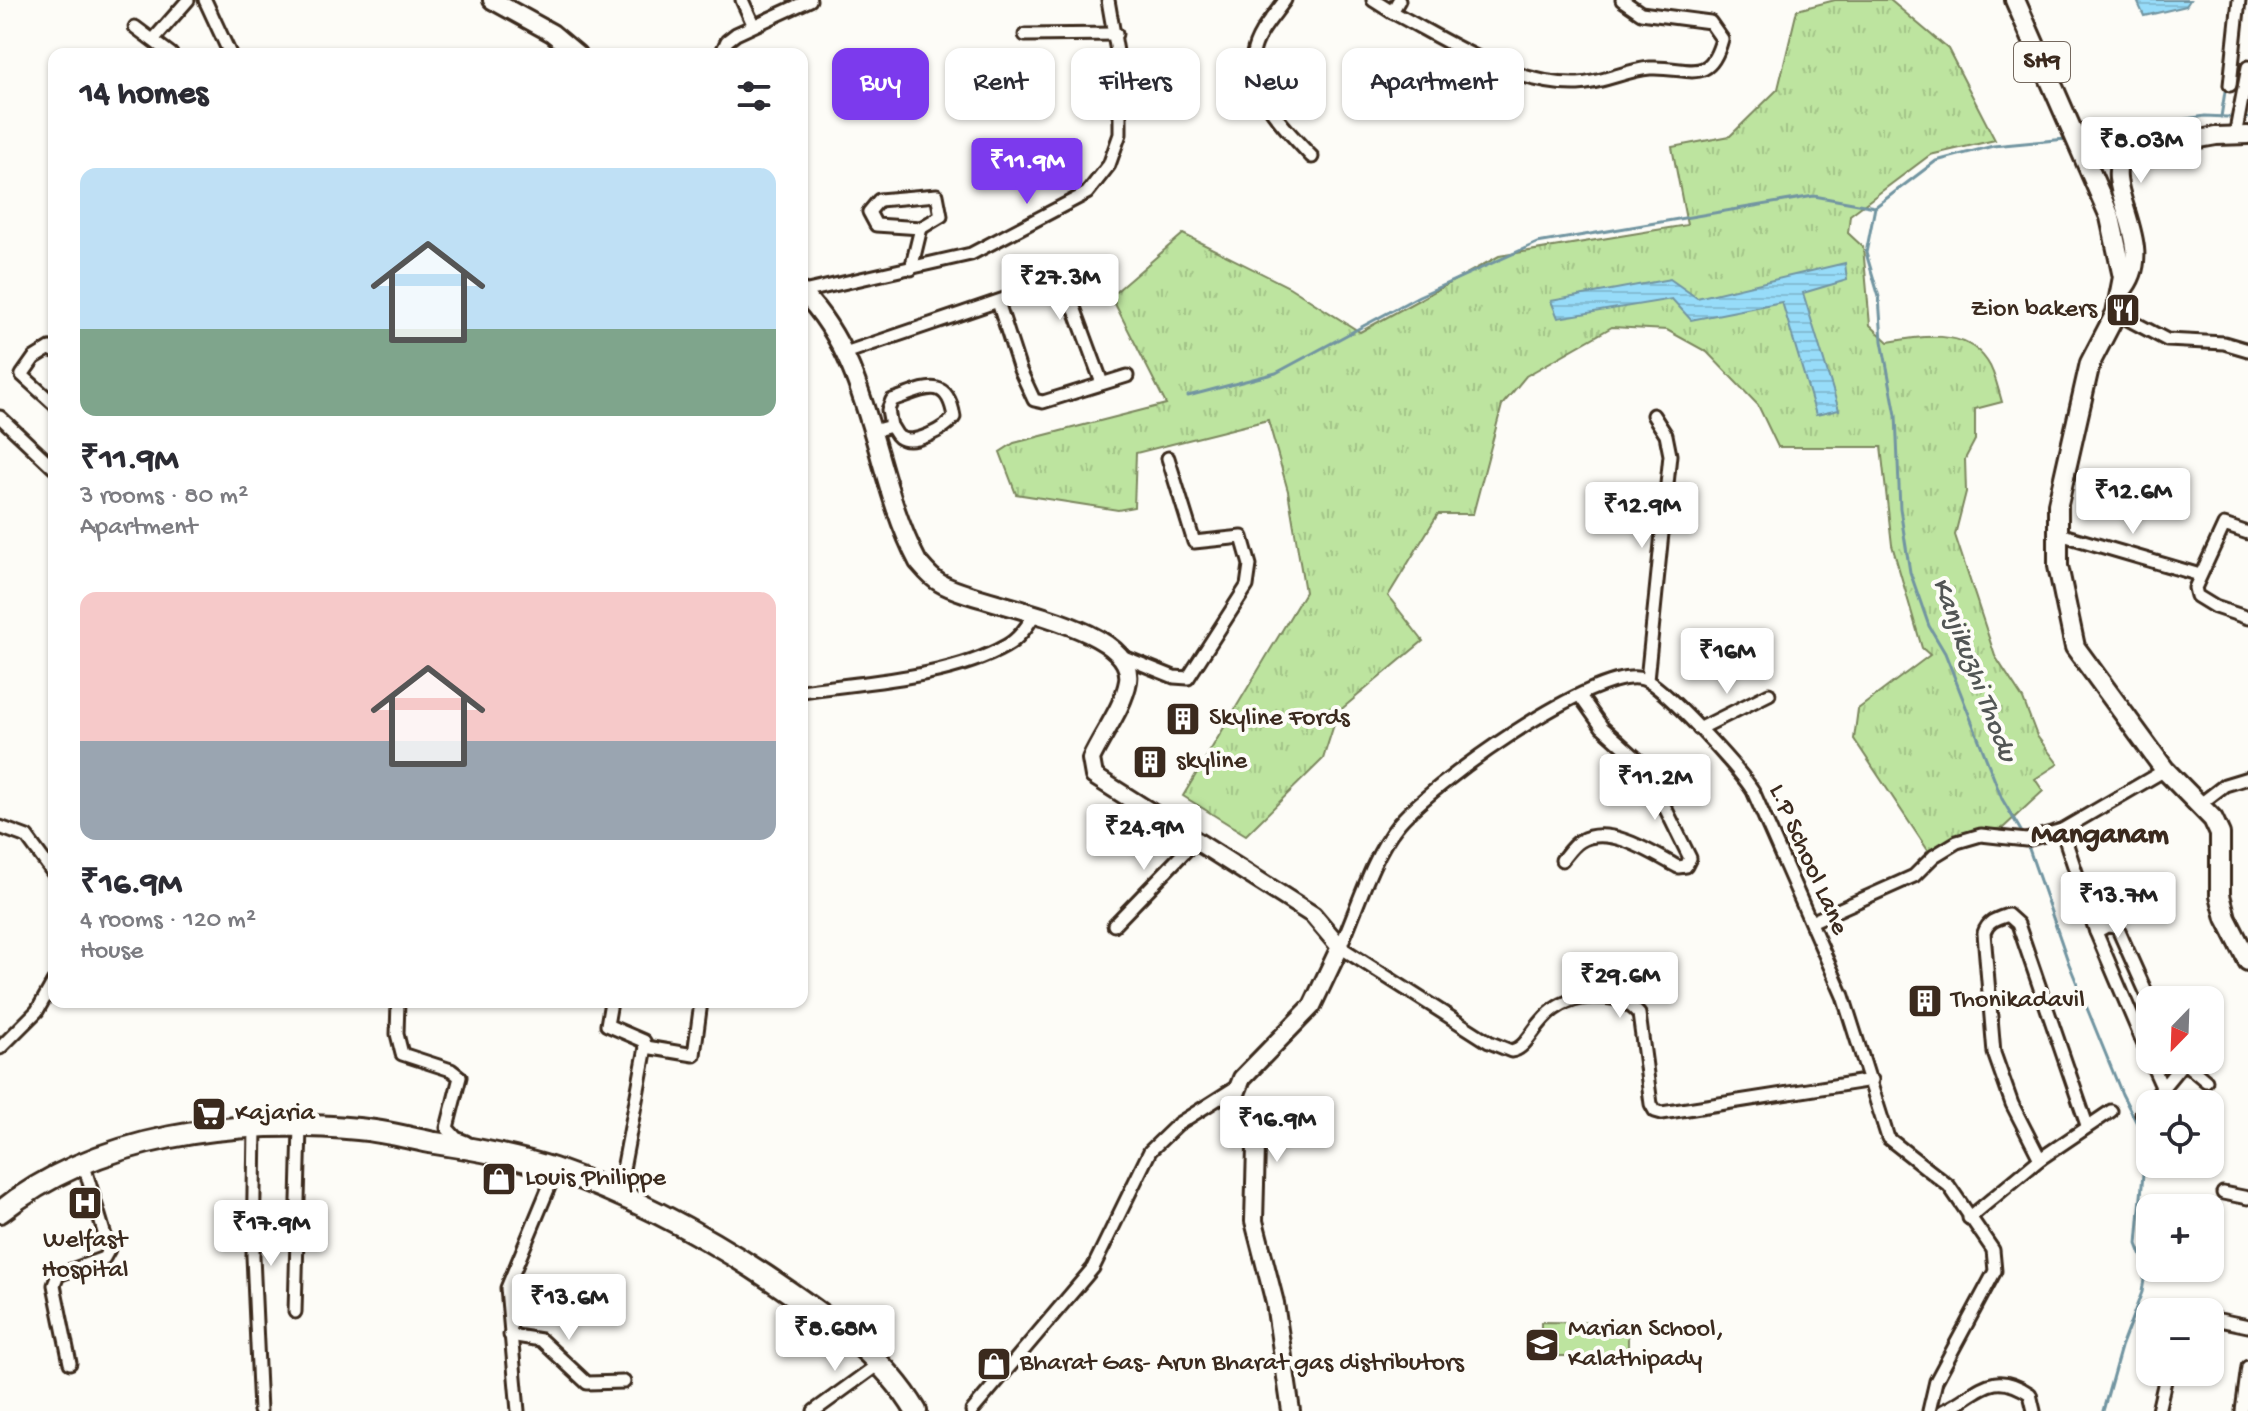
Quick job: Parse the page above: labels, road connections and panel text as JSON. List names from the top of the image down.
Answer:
{
  "streets": {
    "main road": ["SH9"],
    "street": ["L.P School Lane"]
  },
  "districts": ["Manganam"],
  "water": ["Kanjikuzhi Thodu"],
  "places": {
    "restaurant": ["Zion bakers"],
    "building": ["Skyline Fords", "skyline", "Thonikadavil"],
    "supermarket": ["Kajaria"],
    "shop": ["Louis Philippe", "Bharat Gas- Arun Bharat gas distributors"],
    "hospital": ["Welfast Hospital"],
    "school or university": ["Marian School, Kalathipady"]
  },
  "north": "bottom left",
  "page": {
    "chip": [
      "Buy",
      "Rent",
      "Filters",
      "New",
      "Apartment"
    ],
    "heading": "14 homes",
    "price": [
      "₹8.03M",
      "₹11.9M",
      "₹27.3M",
      "₹12.6M",
      "₹12.9M",
      "₹16M",
      "₹11.2M",
      "₹24.9M",
      "₹13.7M",
      "₹29.6M",
      "₹16.9M",
      "₹17.9M",
      "₹13.6M",
      "₹8.68M"
    ],
    "list": [
      {
        "name": "₹11.9M",
        "note": "3 rooms · 80 m² · Apartment"
      },
      {
        "name": "₹16.9M",
        "note": "4 rooms · 120 m² · House"
      }
    ],
    "map_buttons": ["+", "−"]
  }
}
